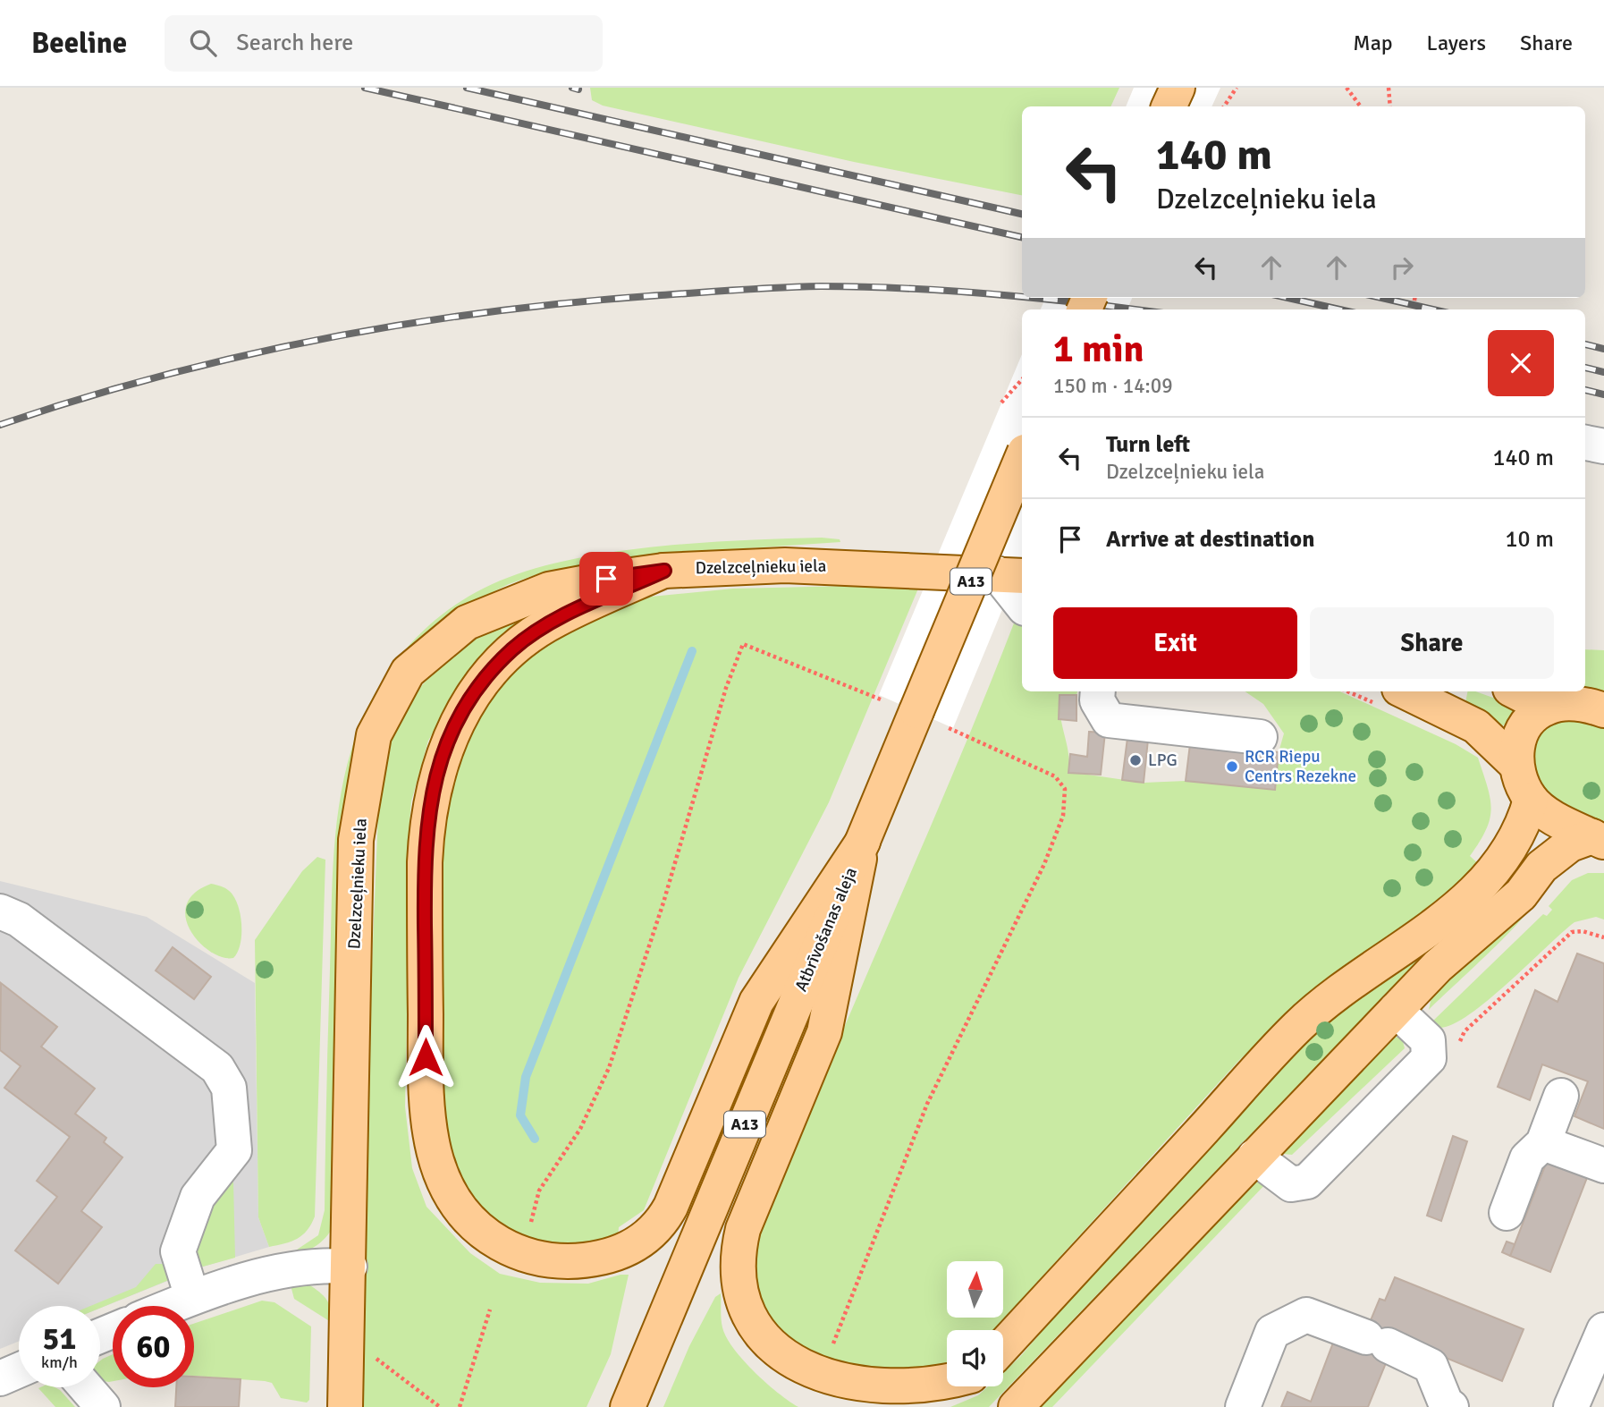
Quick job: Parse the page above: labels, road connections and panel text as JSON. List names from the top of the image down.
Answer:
{
  "streets": {
    "main road": ["Dzelzceļnieku iela", "A13", "Atbrīvošanas aleja"]
  },
  "places": ["LPG", "RCR Riepu Centrs Rezekne"],
  "north": "top",
  "page": {
    "header": "Beeline",
    "search": "Search here",
    "nav": ["Map", "Layers", "Share"],
    "turn": ["140 m", "Dzelzceļnieku iela"],
    "heading": ["1 min", "150 m · 14:09"],
    "list": [
      {
        "name": "Turn left",
        "note": "Dzelzceļnieku iela",
        "value": "140 m"
      },
      {
        "name": "Arrive at destination",
        "value": "10 m"
      }
    ],
    "buttons": ["Exit", "Share"],
    "speed": "51 km/h",
    "limit": "60"
  }
}
